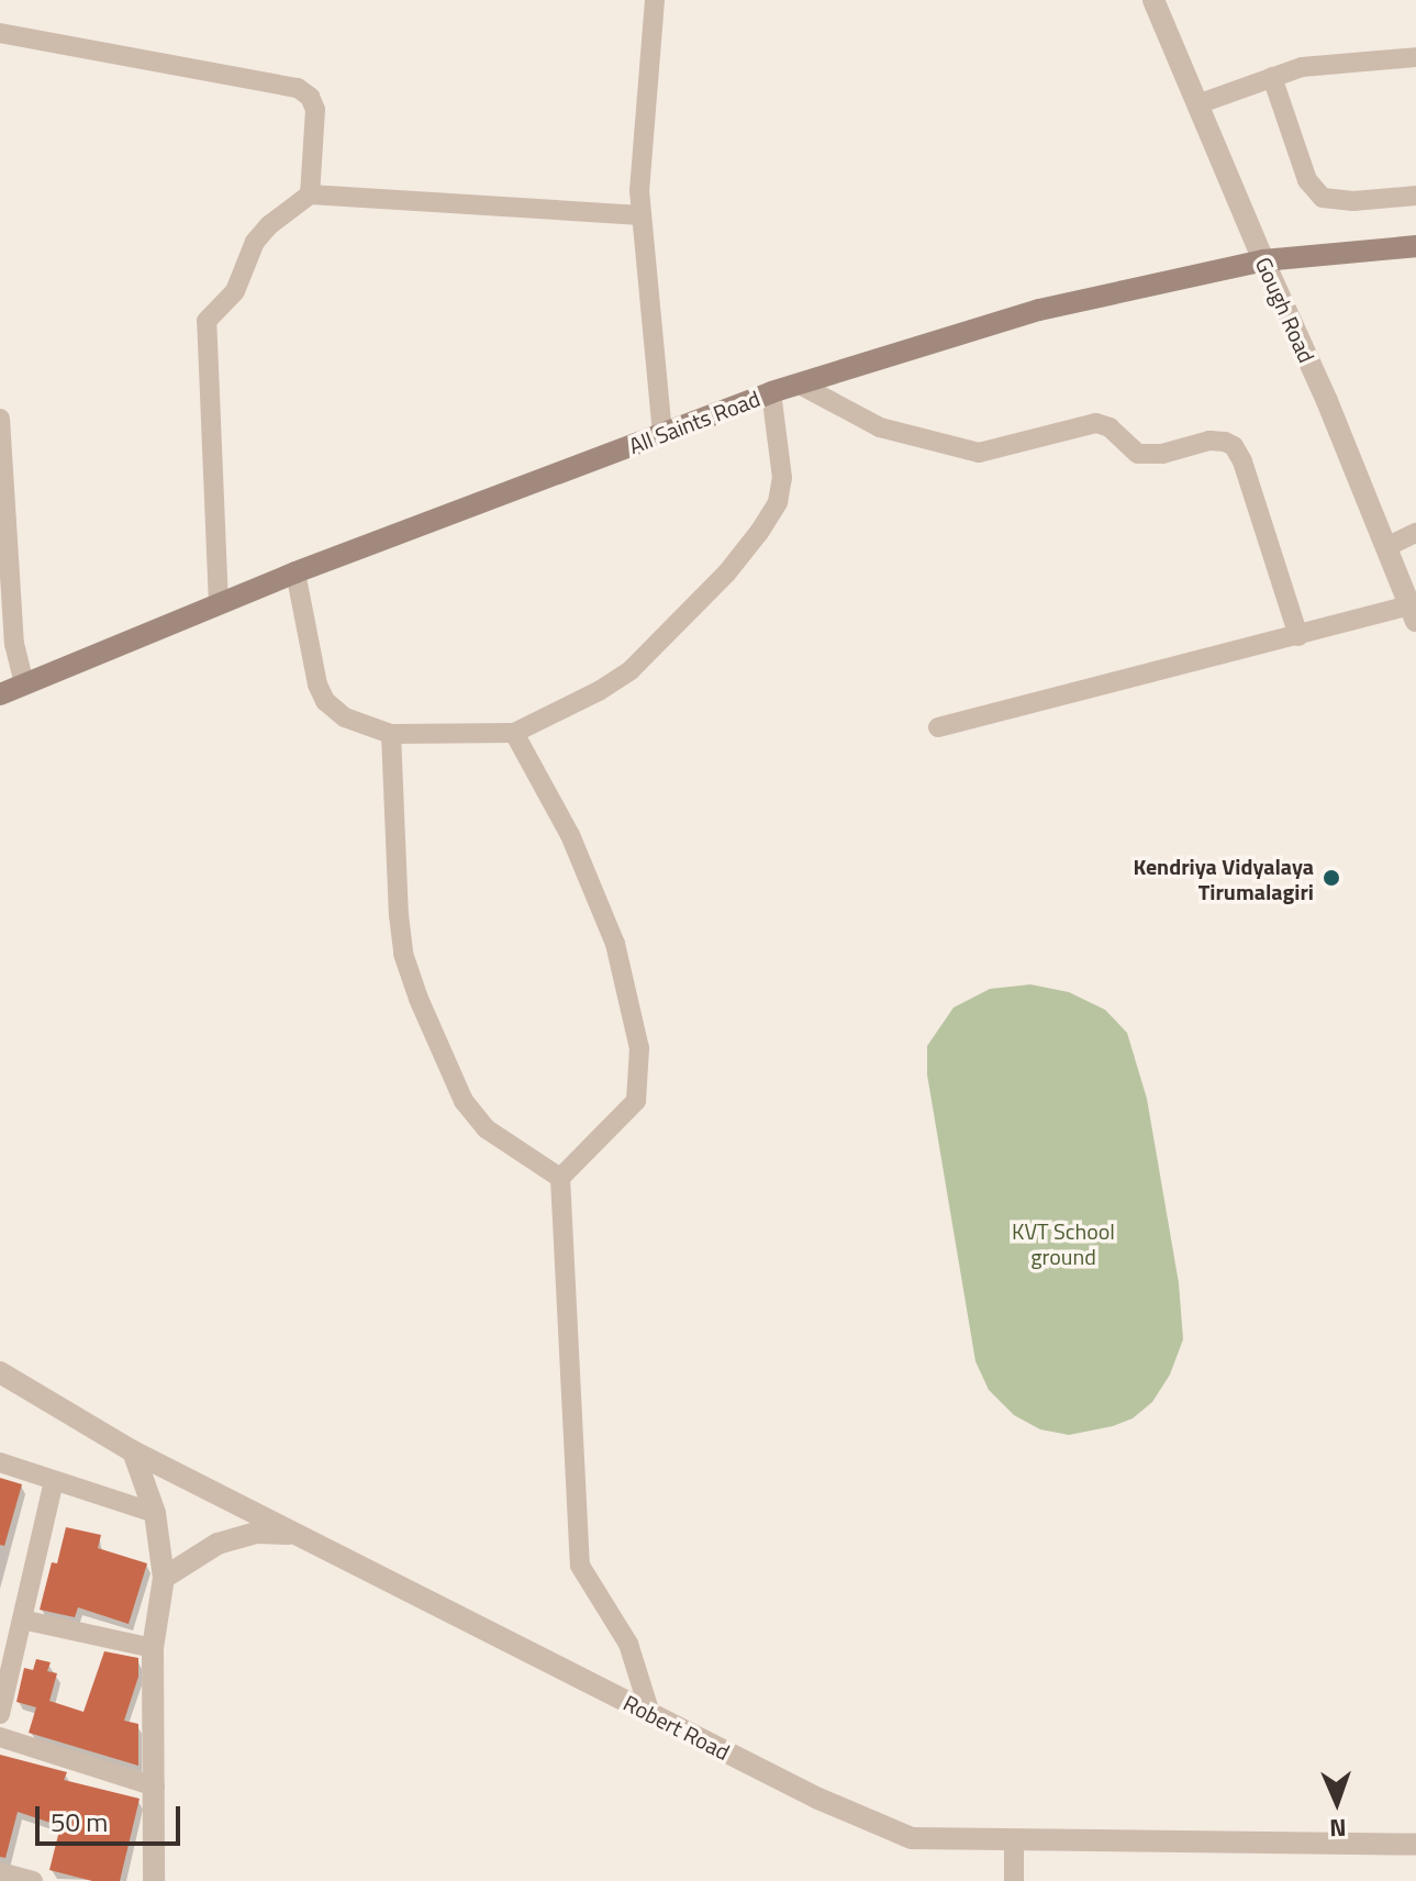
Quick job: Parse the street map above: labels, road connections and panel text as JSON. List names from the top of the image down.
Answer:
{
  "streets": {
    "main road": ["All Saints Road"],
    "street": ["Gough Road", "Robert Road"]
  },
  "crossings": [
    ["Gough Road", "All Saints Road"]
  ],
  "parks": ["KVT School ground"],
  "places": ["Kendriya Vidyalaya Tirumalagiri"],
  "scale_bar": "50 m",
  "north": "bottom"
}
